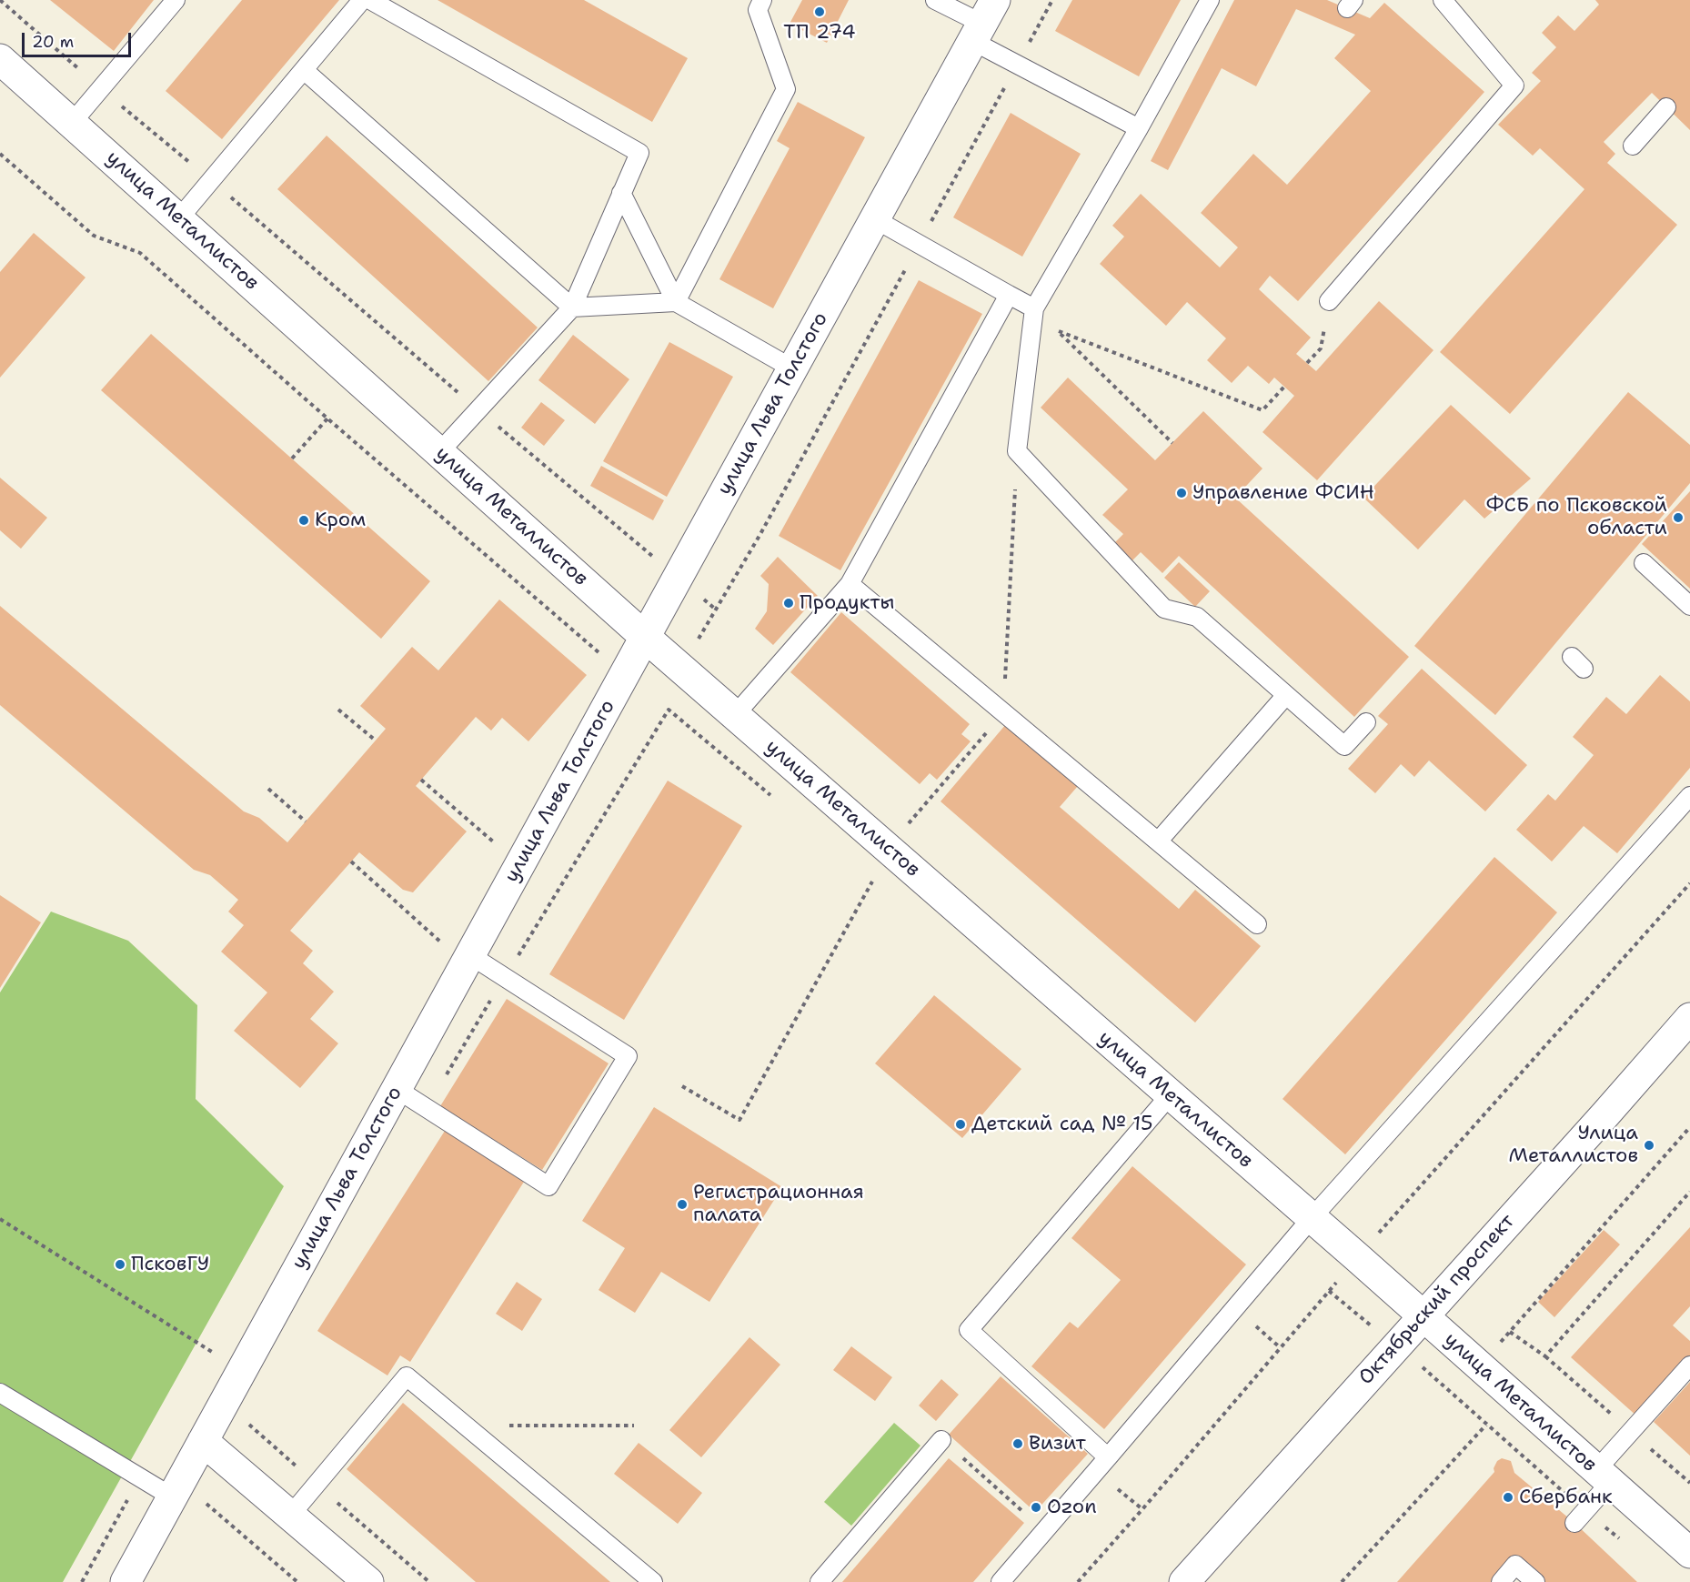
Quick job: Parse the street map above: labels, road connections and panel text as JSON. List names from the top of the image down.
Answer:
{
  "streets": {
    "street": ["улица Металлистов", "улица Льва Толстого", "Октябрьский проспект"]
  },
  "crossings": [
    ["улица Металлистов", "улица Льва Толстого"],
    ["улица Металлистов", "Октябрьский проспект"]
  ],
  "places": [
    "ТП 274",
    "Управление ФСИН",
    "ФСБ по Псковской области",
    "Кром",
    "Продукты",
    "Детский сад № 15",
    "Улица Металлистов",
    "Регистрационная палата",
    "ПсковГУ",
    "Визит",
    "Сбербанк",
    "Ozon"
  ],
  "scale_bar": "20 m"
}
